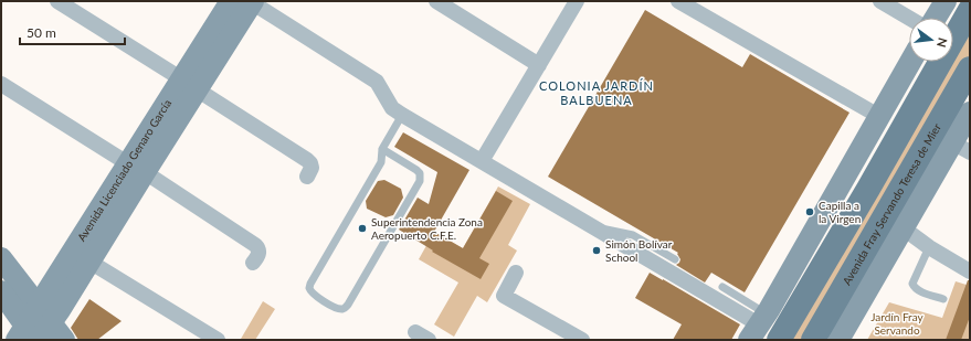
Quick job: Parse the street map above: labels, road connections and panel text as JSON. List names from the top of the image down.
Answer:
{
  "streets": {
    "main road": ["Avenida Fray Servando Teresa de Mier"],
    "street": ["Avenida Licenciado Genaro García"]
  },
  "districts": ["COLONIA JARDÍN BALBUENA"],
  "parks": ["Jardín Fray Servando"],
  "places": ["Capilla a la Virgen", "Superintendencia Zona Aeropuerto C.F.E.", "Simón Bolívar School"],
  "scale_bar": "50 m",
  "north": "right"
}
